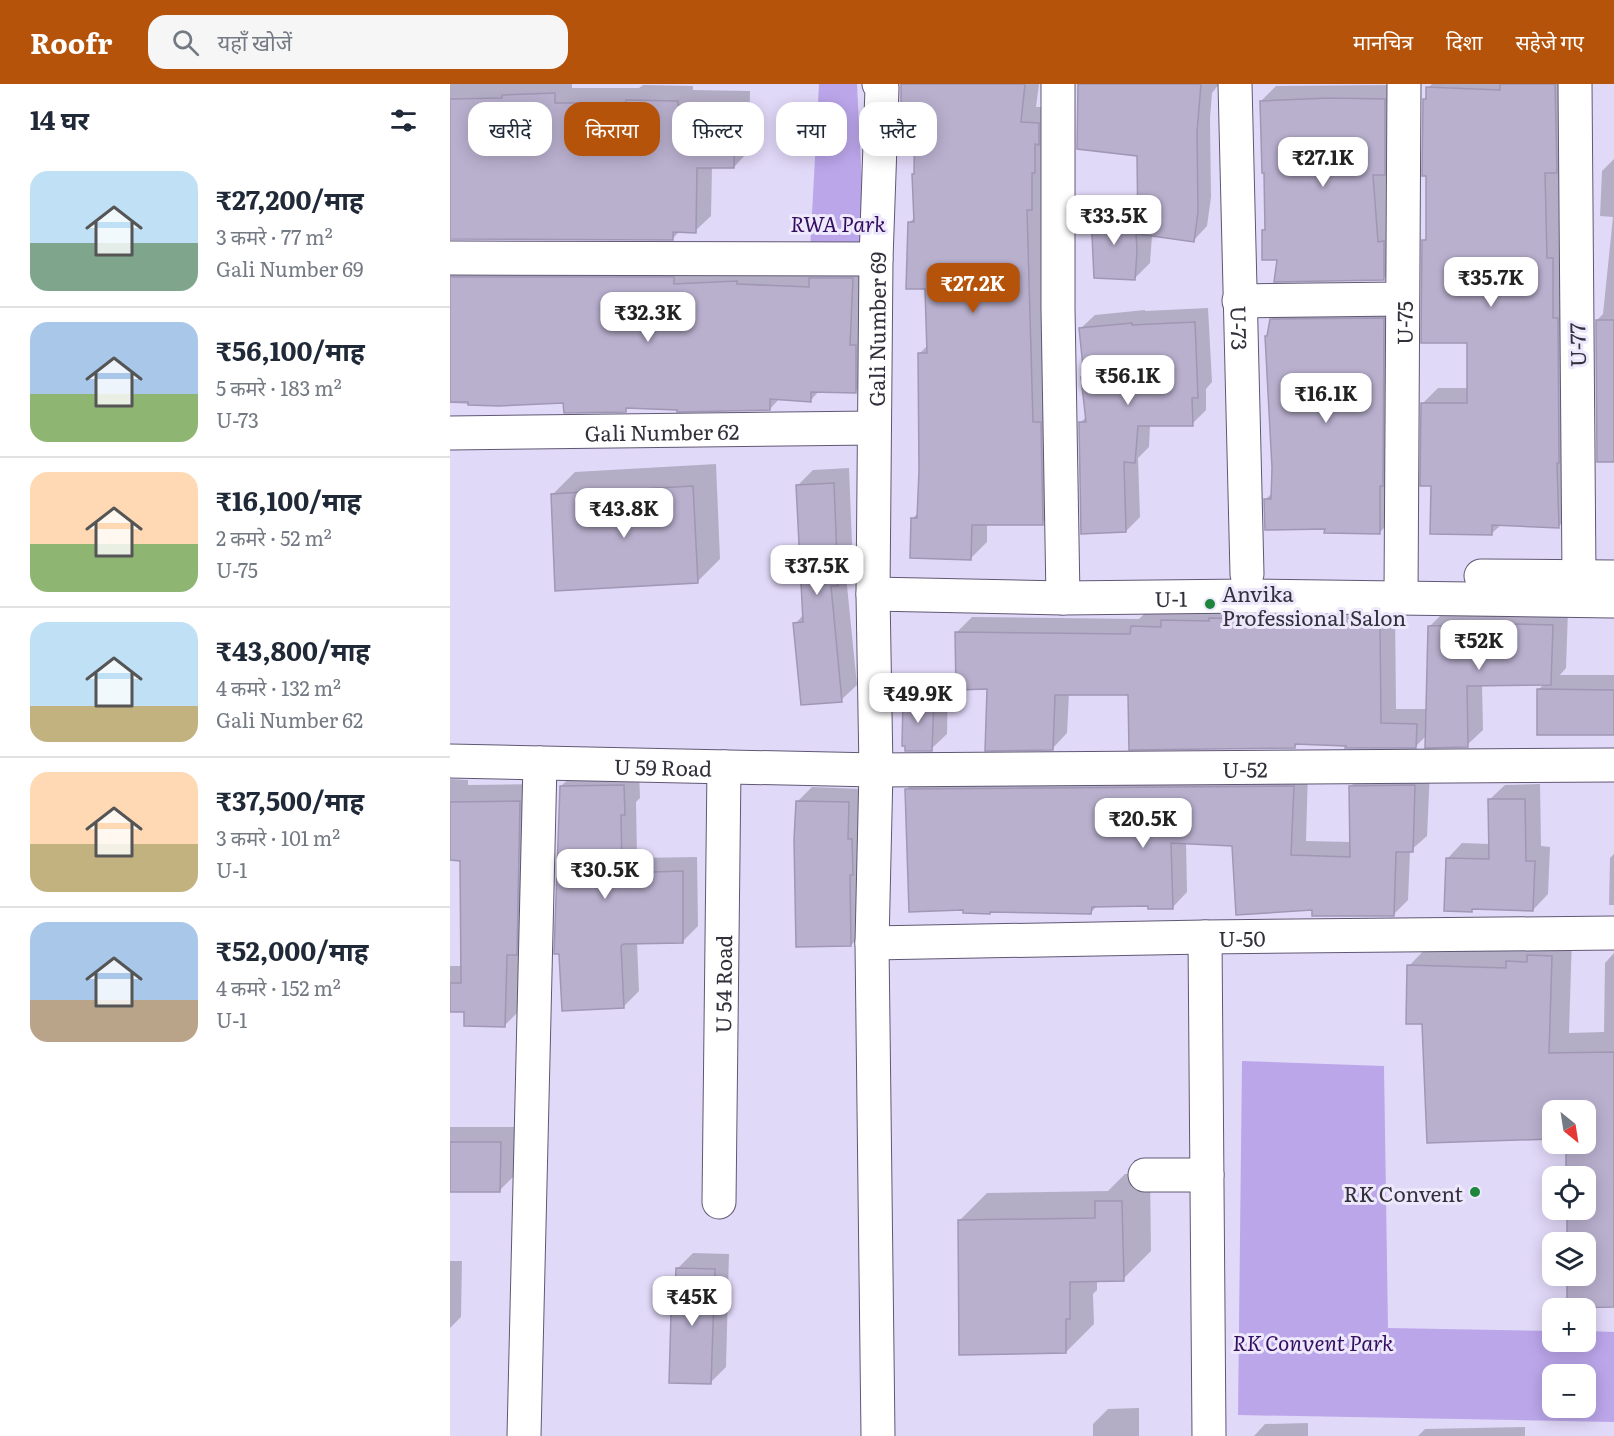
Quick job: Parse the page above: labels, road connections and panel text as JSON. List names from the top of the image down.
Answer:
{
  "streets": {
    "street": [
      "U-75",
      "U-73",
      "Gali Number 69",
      "U-77",
      "Gali Number 62",
      "U-1",
      "U 59 Road",
      "U-52",
      "U-50",
      "U 54 Road"
    ]
  },
  "crossings": [
    ["U-75", "U-1"],
    ["U-73", "U-1"],
    ["Gali Number 69", "Gali Number 62"],
    ["Gali Number 69", "U-1"],
    ["Gali Number 69", "U 59 Road"],
    ["Gali Number 69", "U-52"],
    ["Gali Number 69", "U-50"],
    ["U-77", "U-1"],
    ["U 59 Road", "U-52"],
    ["U 59 Road", "U 54 Road"]
  ],
  "parks": ["RWA Park", "RK Convent Park"],
  "places": ["Anvika Professional Salon", "RK Convent"],
  "north": "bottom right",
  "page": {
    "header": "Roofr",
    "search": "यहाँ खोजें",
    "nav": ["मानचित्र", "दिशा", "सहेजे गए"],
    "heading": "14 घर",
    "chip": [
      "खरीदें",
      "किराया",
      "फ़िल्टर",
      "नया",
      "फ़्लैट"
    ],
    "price": [
      "₹27.1K",
      "₹33.5K",
      "₹35.7K",
      "₹27.2K",
      "₹32.3K",
      "₹56.1K",
      "₹16.1K",
      "₹43.8K",
      "₹37.5K",
      "₹52K",
      "₹49.9K",
      "₹20.5K",
      "₹30.5K",
      "₹45K"
    ],
    "list": [
      {
        "name": "₹27,200/माह",
        "note": "3 कमरे · 77 m² · Gali Number 69"
      },
      {
        "name": "₹56,100/माह",
        "note": "5 कमरे · 183 m² · U-73"
      },
      {
        "name": "₹16,100/माह",
        "note": "2 कमरे · 52 m² · U-75"
      },
      {
        "name": "₹43,800/माह",
        "note": "4 कमरे · 132 m² · Gali Number 62"
      },
      {
        "name": "₹37,500/माह",
        "note": "3 कमरे · 101 m² · U-1"
      },
      {
        "name": "₹52,000/माह",
        "note": "4 कमरे · 152 m² · U-1"
      }
    ],
    "map_buttons": ["+", "−"]
  }
}
